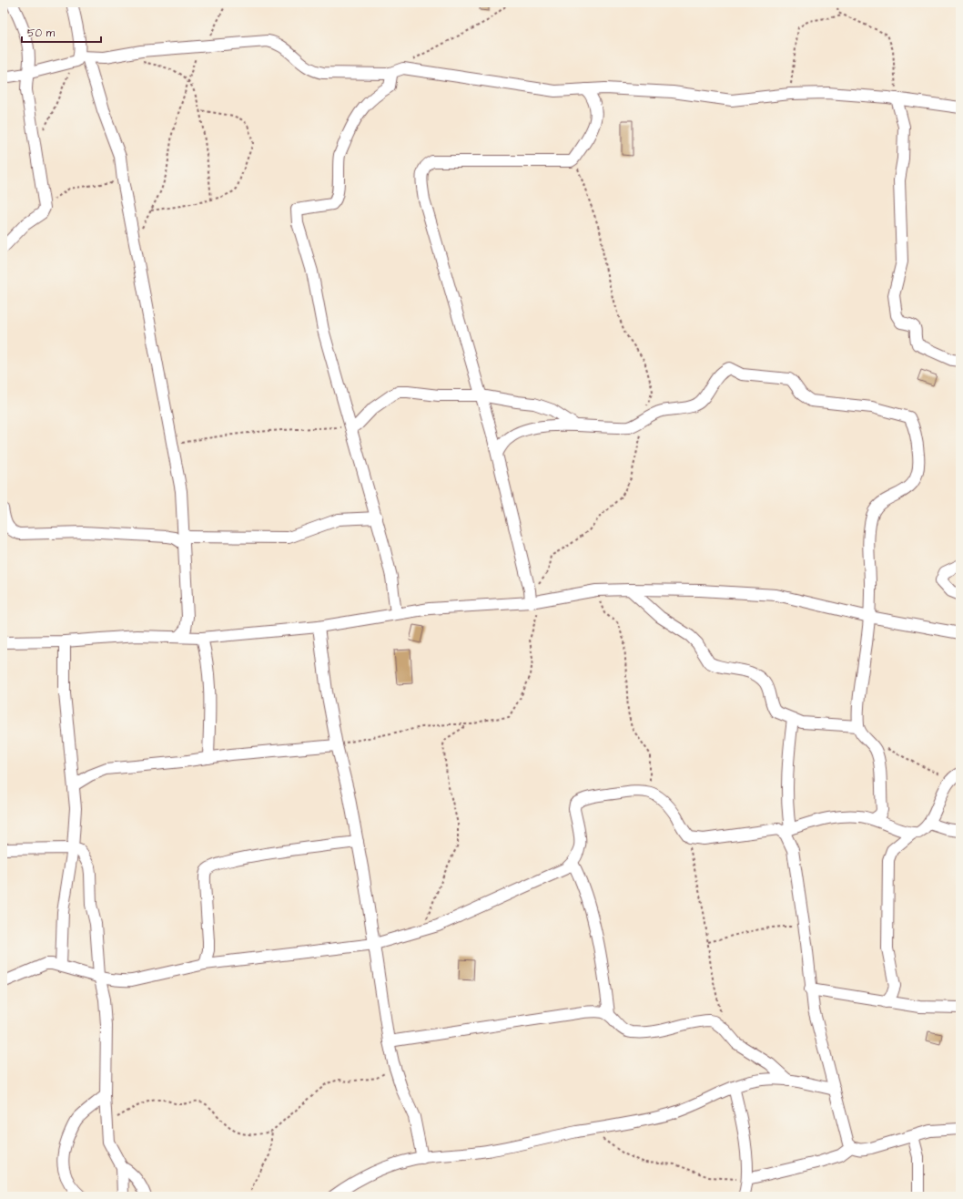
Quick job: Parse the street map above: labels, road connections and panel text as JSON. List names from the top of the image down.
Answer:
{
  "scale_bar": "50 m"
}
